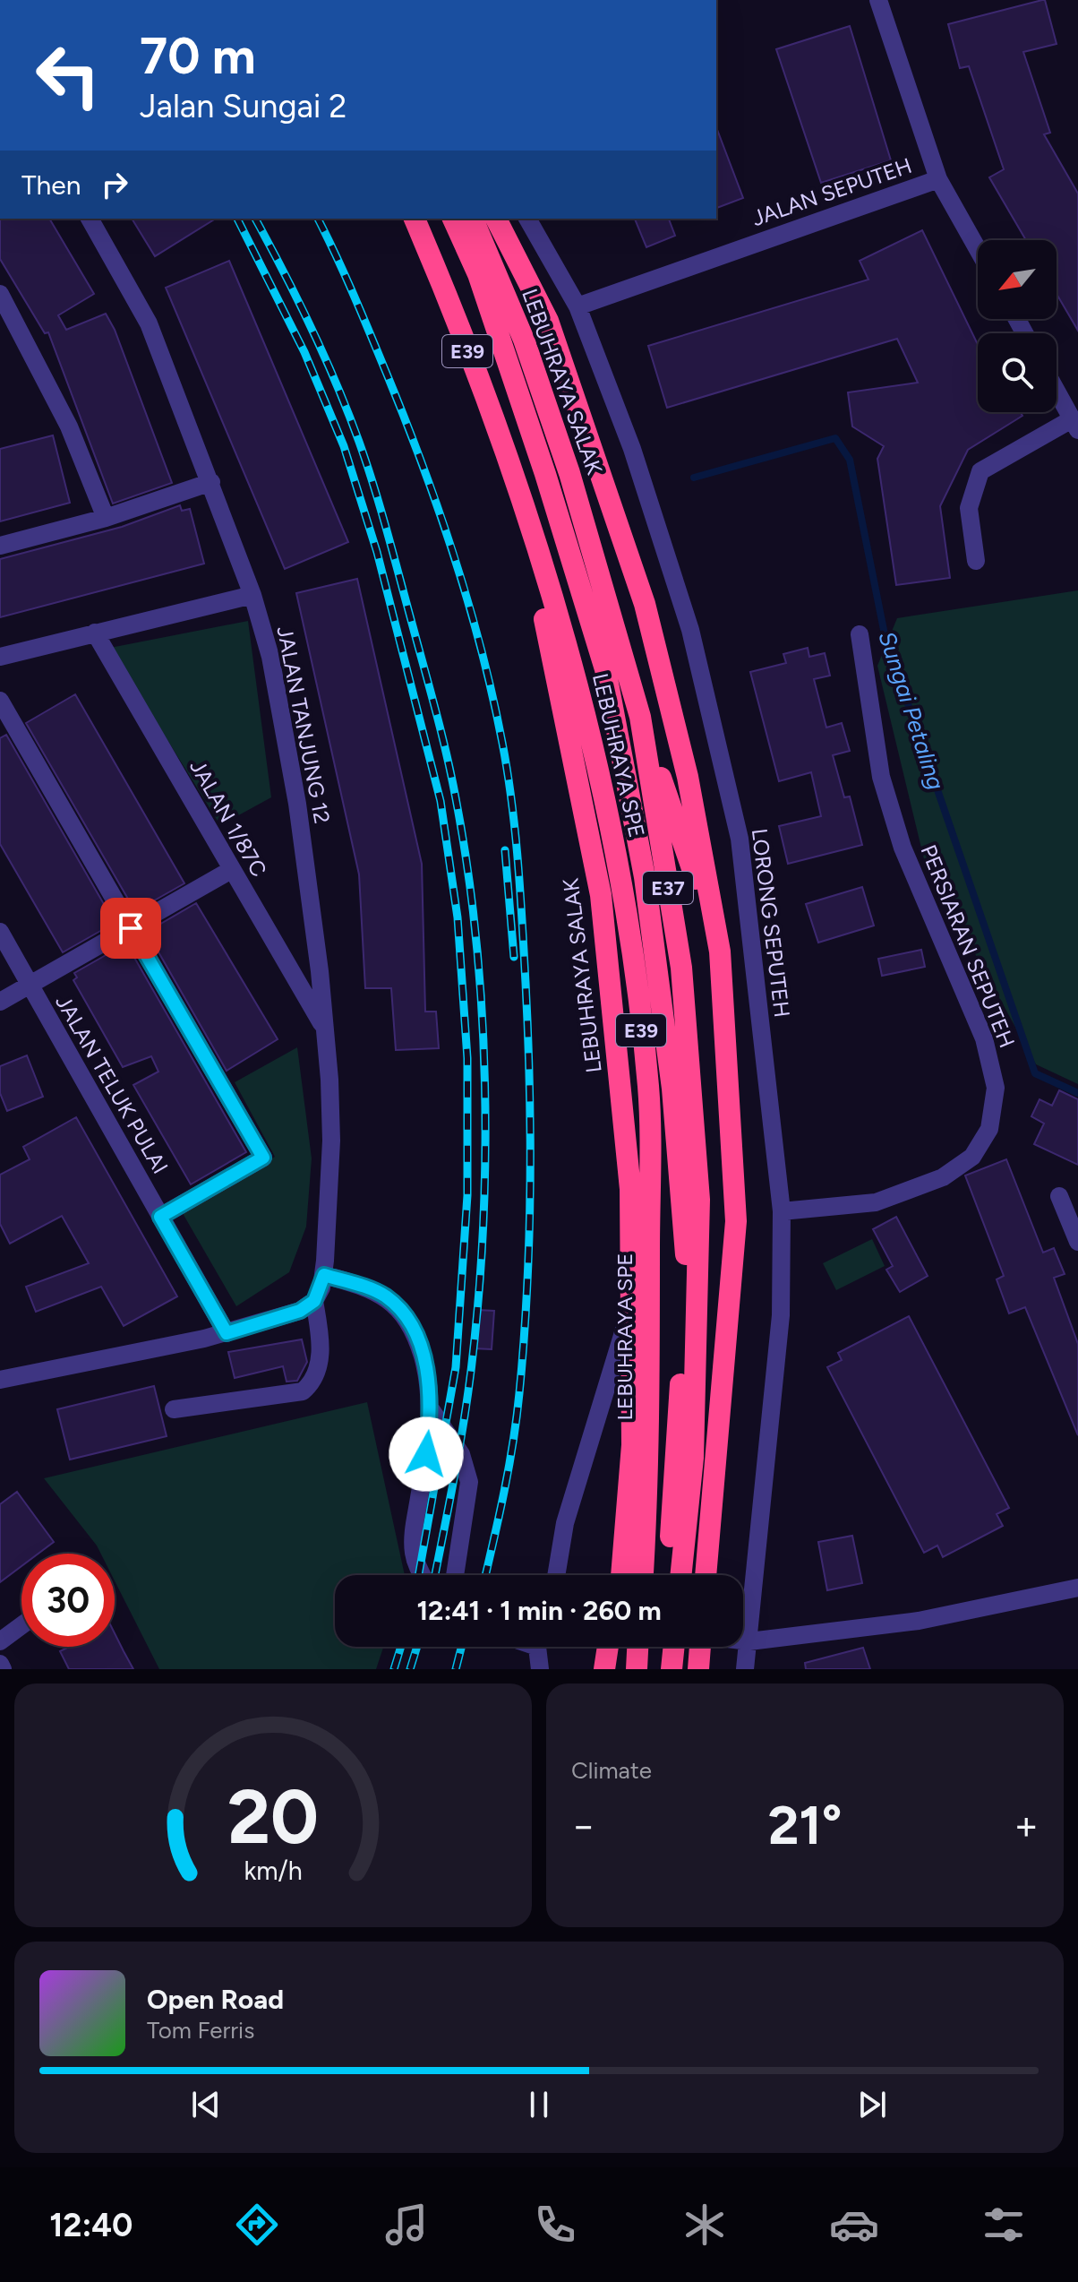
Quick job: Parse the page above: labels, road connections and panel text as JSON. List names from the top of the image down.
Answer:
{
  "streets": {
    "highway": [
      "E39",
      "LEBUHRAYA SALAK",
      "LEBUHRAYA SPE",
      "E37"
    ],
    "street": [
      "JALAN SEPUTEH",
      "JALAN TANJUNG 12",
      "JALAN 1/87C",
      "LORONG SEPUTEH",
      "PERSIARAN SEPUTEH",
      "JALAN TELUK PULAI"
    ]
  },
  "crossings": [
    ["JALAN SEPUTEH", "LORONG SEPUTEH"],
    ["JALAN TANJUNG 12", "JALAN 1/87C"],
    ["LORONG SEPUTEH", "PERSIARAN SEPUTEH"]
  ],
  "water": ["Sungai Petaling"],
  "north": "bottom left",
  "page": {
    "turn": ["70 m", "Jalan Sungai 2"],
    "then": "Then",
    "limit": "30",
    "trip": "12:41 · 1 min · 260 m",
    "tile": "Climate",
    "heat": ["−", "21°", "+"],
    "song": ["Open Road", "Tom Ferris"],
    "tabs": "12:40",
    "gauge": ["20", "km/h"]
  }
}
